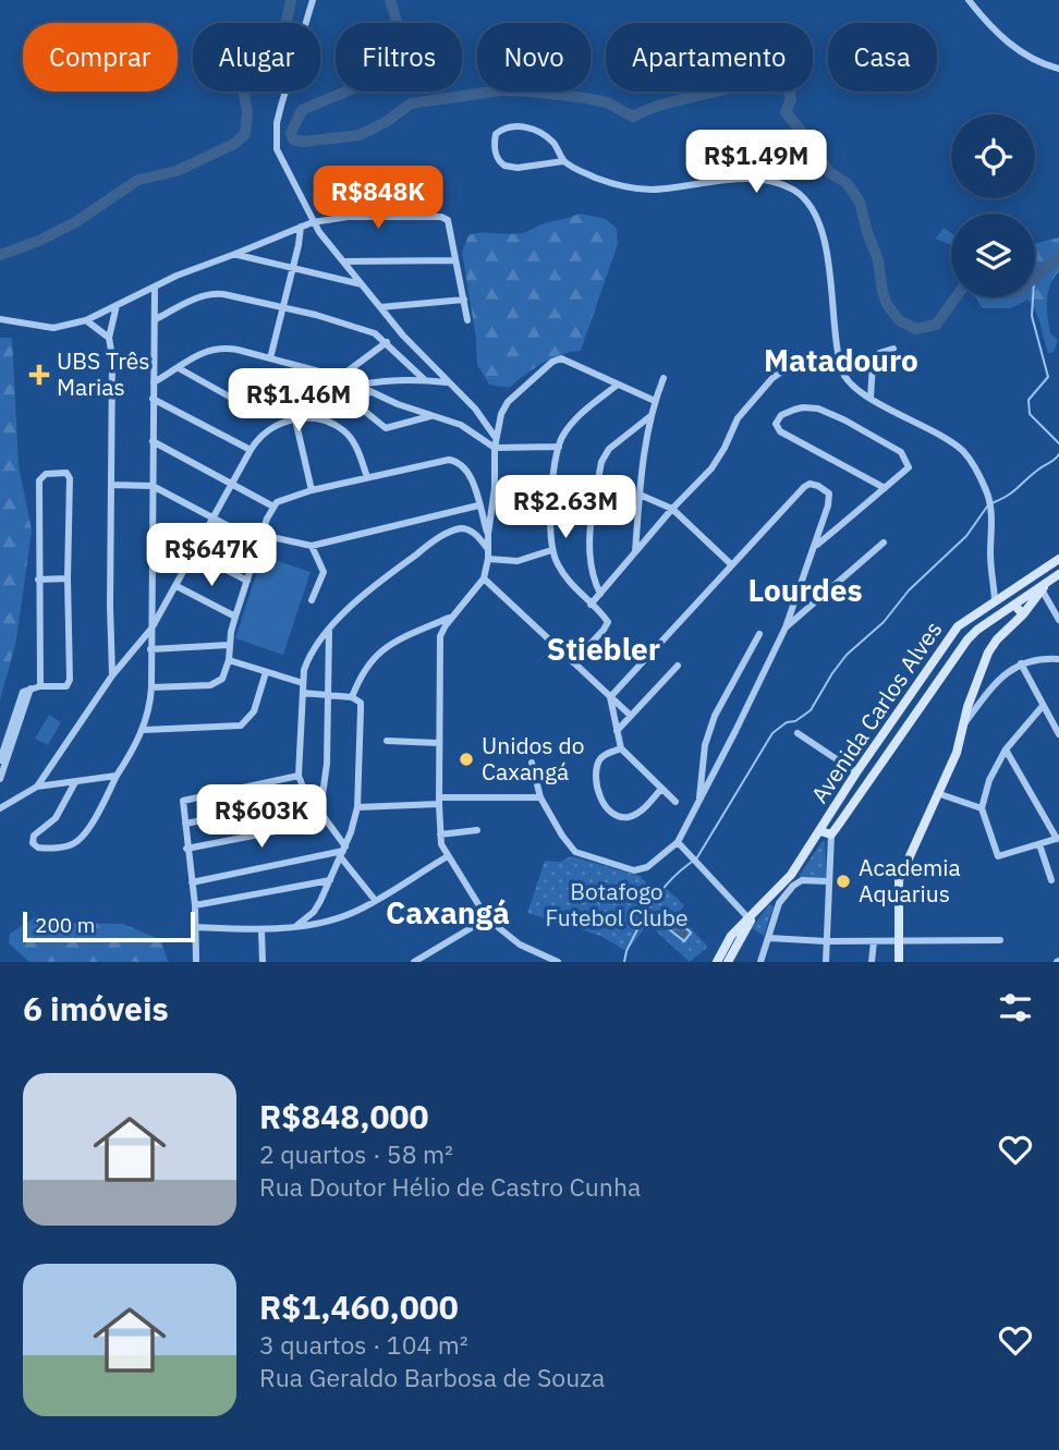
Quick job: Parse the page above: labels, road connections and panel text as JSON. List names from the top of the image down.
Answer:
{
  "streets": {
    "street": ["Avenida Carlos Alves"]
  },
  "districts": [
    "Matadouro",
    "Lourdes",
    "Stiebler",
    "Caxangá"
  ],
  "parks": ["Botafogo Futebol Clube"],
  "places": {
    "health": ["UBS Três Marias"],
    "other": ["Unidos do Caxangá", "Academia Aquarius"]
  },
  "scale_bar": "200 m",
  "page": {
    "chip": [
      "Comprar",
      "Alugar",
      "Filtros",
      "Novo",
      "Apartamento",
      "Casa"
    ],
    "price": [
      "R$1.49M",
      "R$848K",
      "R$1.46M",
      "R$2.63M",
      "R$647K",
      "R$603K"
    ],
    "scale": "200 m",
    "heading": "6 imóveis",
    "list": [
      {
        "name": "R$848,000",
        "note": "2 quartos · 58 m² · Rua Doutor Hélio de Castro Cunha"
      },
      {
        "name": "R$1,460,000",
        "note": "3 quartos · 104 m² · Rua Geraldo Barbosa de Souza"
      }
    ]
  }
}
